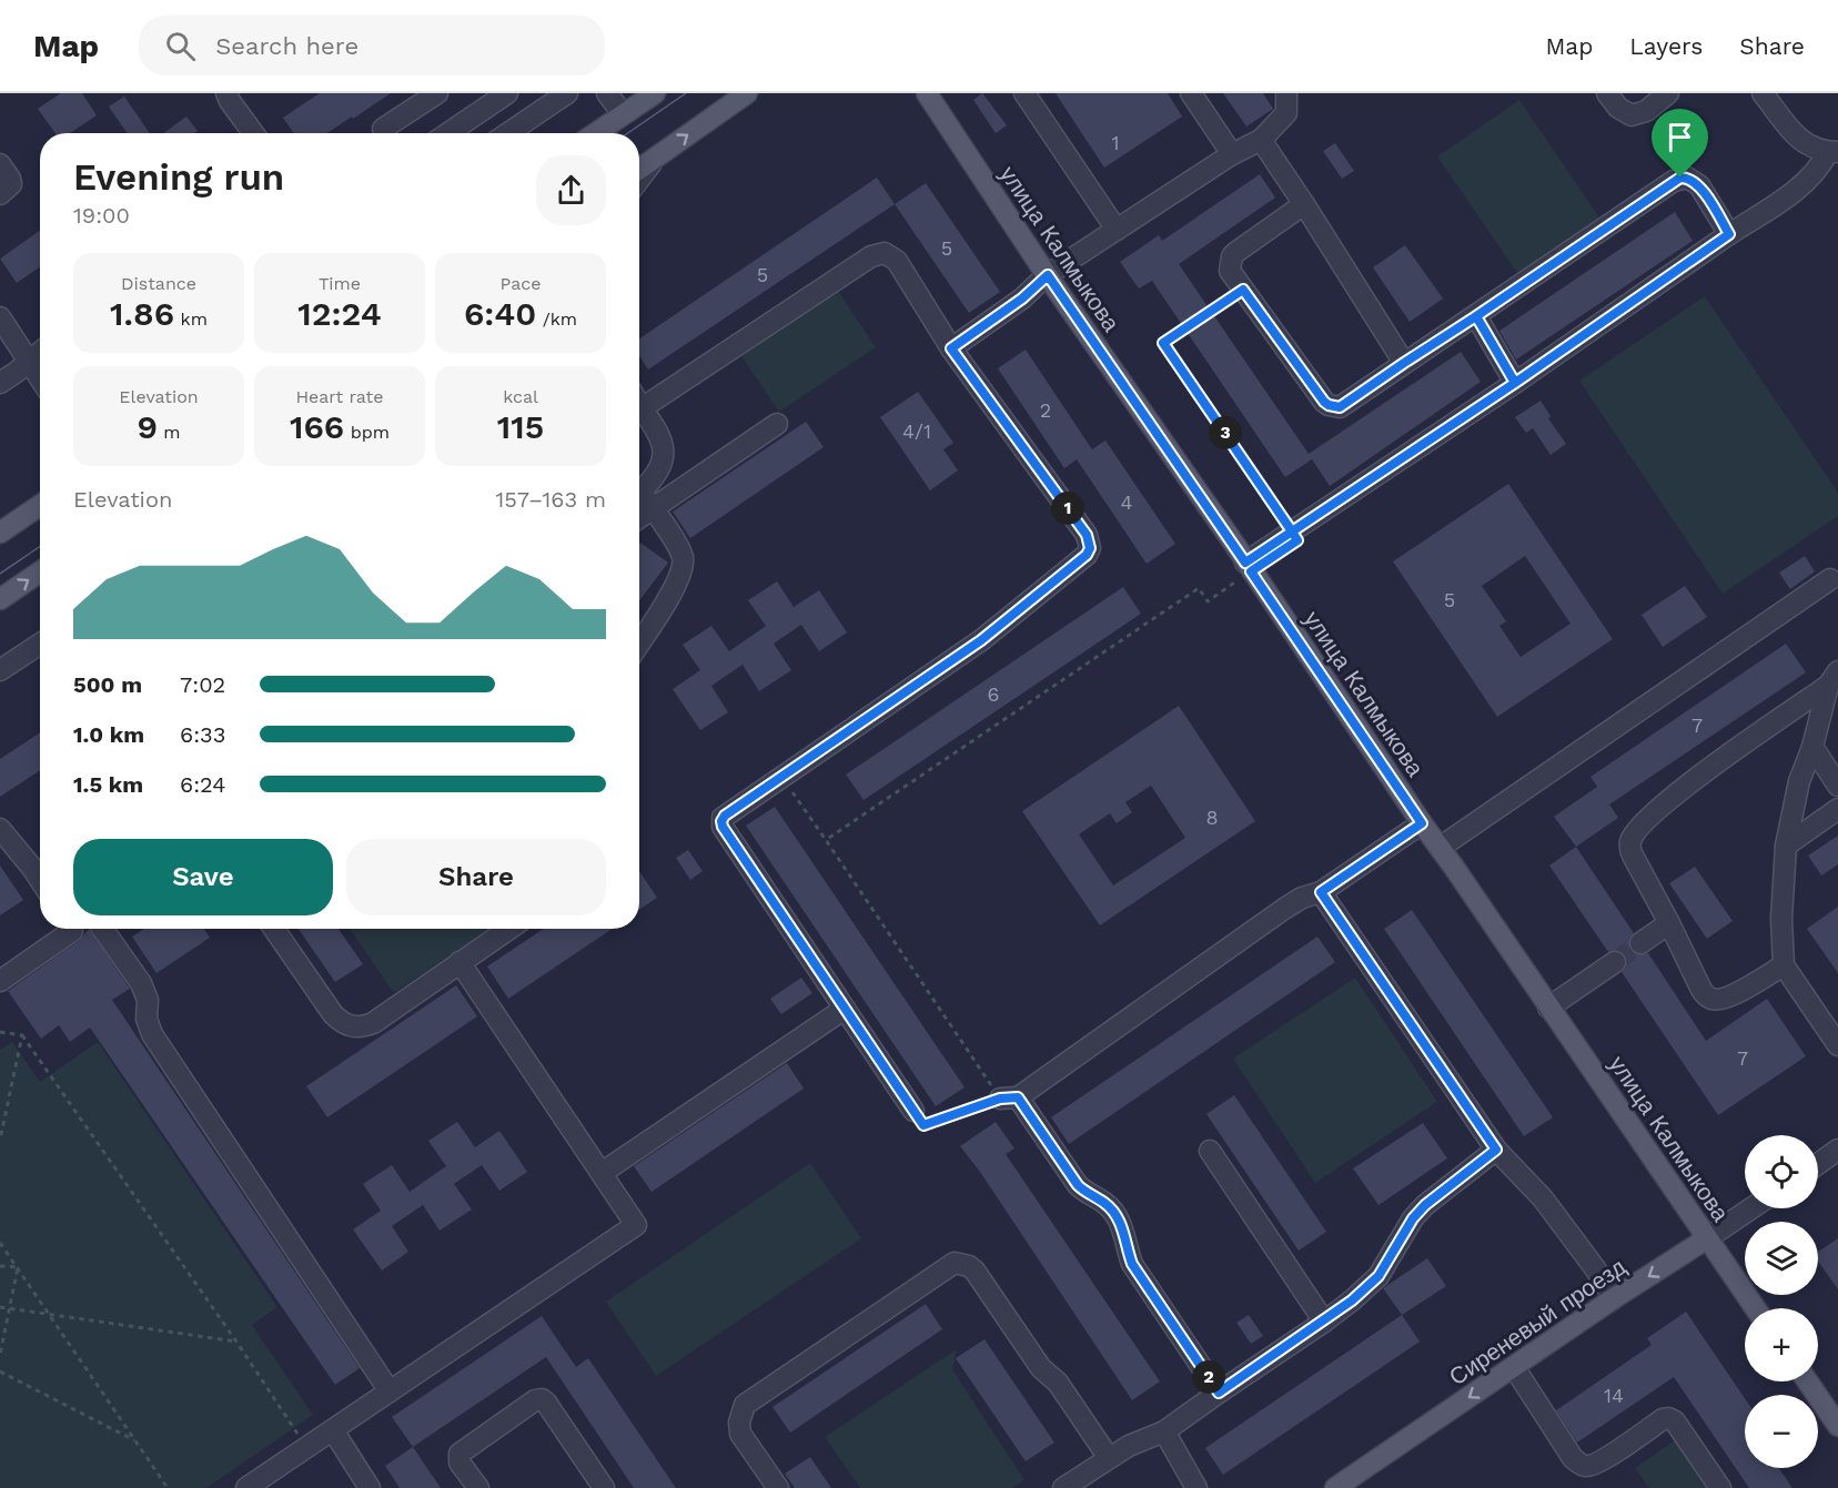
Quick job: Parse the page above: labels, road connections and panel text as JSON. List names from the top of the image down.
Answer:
{
  "streets": {
    "main road": ["улица Калмыкова", "Сиреневый проезд"]
  },
  "crossings": [
    ["улица Калмыкова", "Сиреневый проезд"]
  ],
  "house_numbers": [
    "1",
    "5",
    "5",
    "2",
    "4/1",
    "4",
    "5",
    "6",
    "7",
    "8",
    "7",
    "14"
  ],
  "page": {
    "header": "Map",
    "search": "Search here",
    "nav": ["Map", "Layers", "Share"],
    "heading": ["Evening run", "19:00"],
    "stats": [
      ["Distance", "1.86 km"],
      ["Time", "12:24"],
      ["Pace", "6:40 /km"],
      ["Elevation", "9 m"],
      ["Heart rate", "166 bpm"],
      ["kcal", "115"]
    ],
    "pins": ["3", "1", "2"],
    "chart": ["Elevation", "157–163 m"],
    "list": [
      {
        "name": "500 m",
        "note": "7:02"
      },
      {
        "name": "1.0 km",
        "note": "6:33"
      },
      {
        "name": "1.5 km",
        "note": "6:24"
      }
    ],
    "buttons": ["Save", "Share"],
    "map_buttons": ["+", "−"]
  }
}
